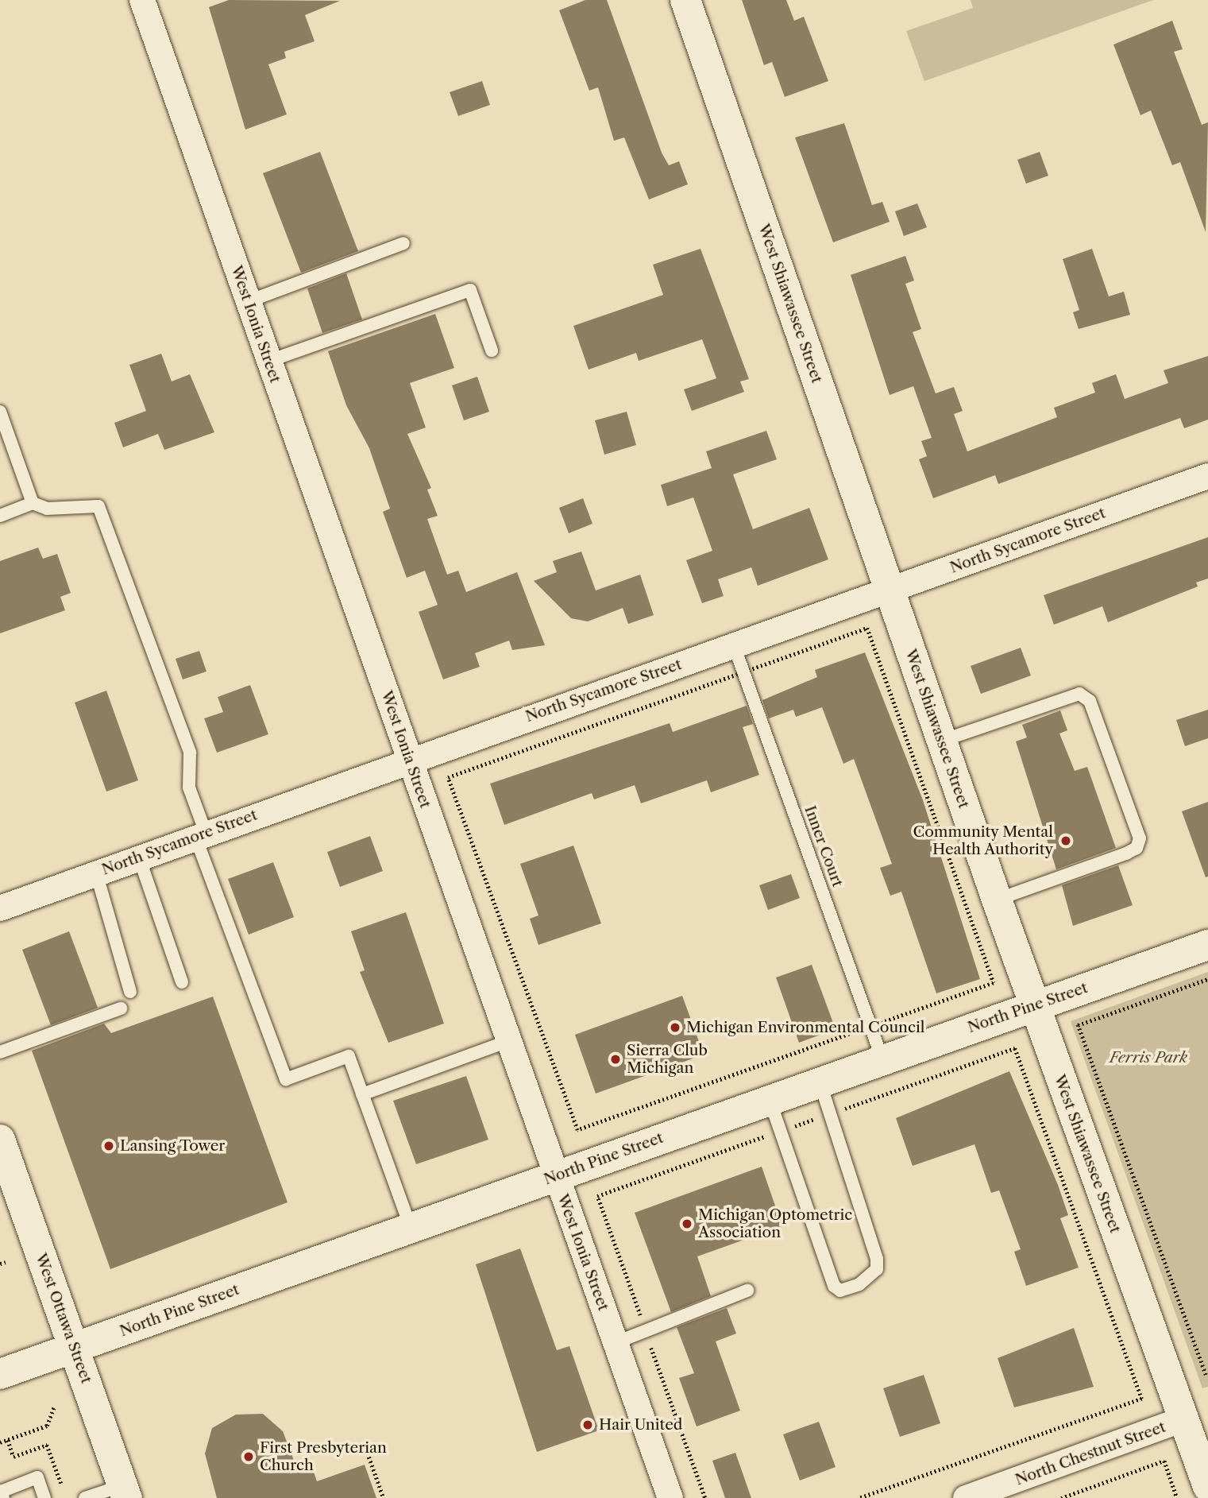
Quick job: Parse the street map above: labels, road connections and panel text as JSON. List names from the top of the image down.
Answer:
{
  "streets": {
    "street": [
      "West Shiawassee Street",
      "West Ionia Street",
      "North Sycamore Street",
      "North Pine Street",
      "West Ottawa Street",
      "North Chestnut Street"
    ],
    "lane": ["Inner Court"]
  },
  "crossings": [
    ["West Shiawassee Street", "North Sycamore Street"],
    ["West Shiawassee Street", "North Pine Street"],
    ["West Shiawassee Street", "North Chestnut Street"],
    ["West Ionia Street", "North Sycamore Street"],
    ["West Ionia Street", "North Pine Street"],
    ["North Sycamore Street", "Inner Court"],
    ["Inner Court", "North Pine Street"],
    ["North Pine Street", "West Ottawa Street"]
  ],
  "parks": ["Ferris Park"],
  "places": [
    "Community Mental Health Authority",
    "Michigan Environmental Council",
    "Sierra Club Michigan",
    "Lansing Tower",
    "Michigan Optometric Association",
    "Hair United",
    "First Presbyterian Church"
  ]
}
